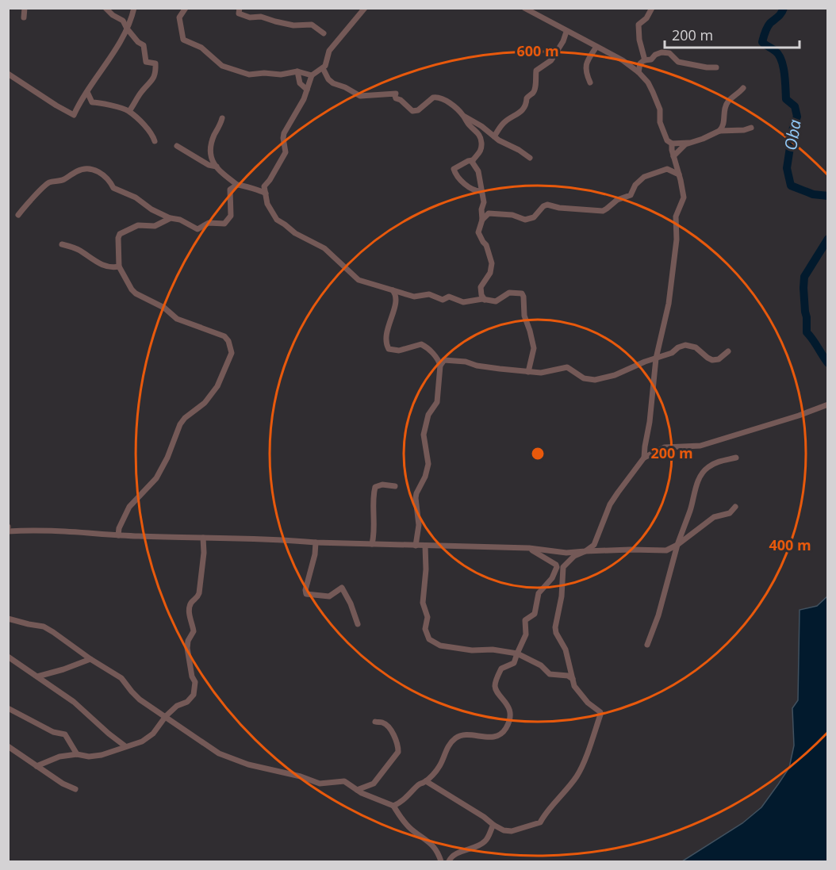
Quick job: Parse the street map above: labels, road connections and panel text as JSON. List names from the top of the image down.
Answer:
{
  "water": ["Oba"],
  "scale_bar": "200 m",
  "rings": ["600 m", "200 m", "400 m"]
}
